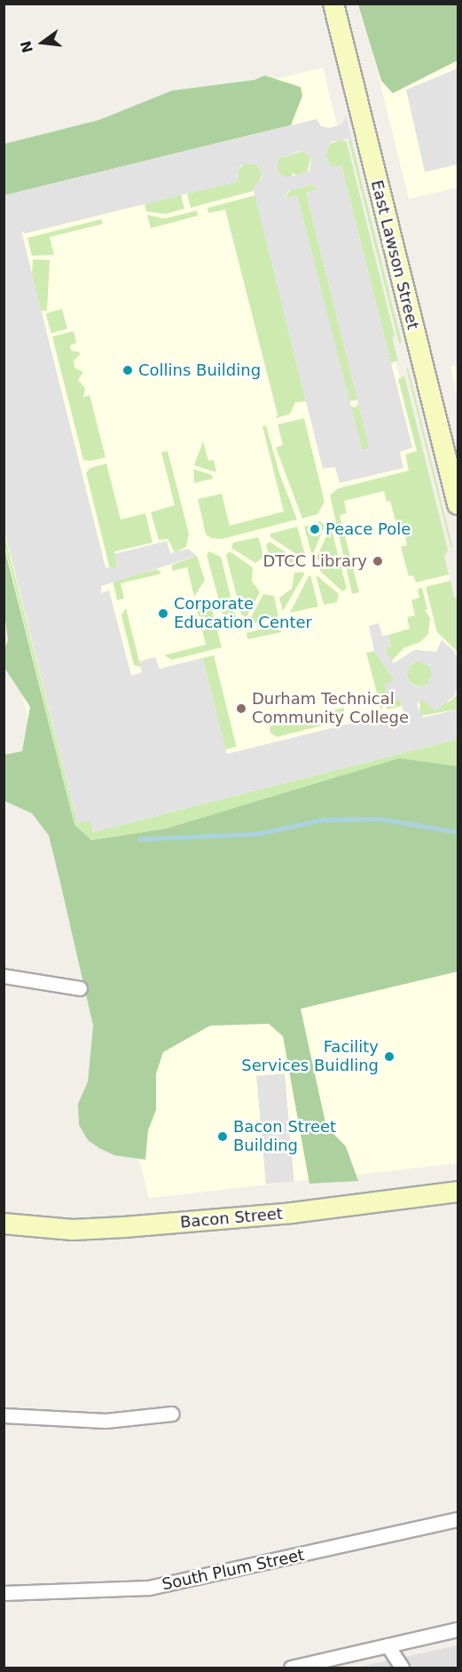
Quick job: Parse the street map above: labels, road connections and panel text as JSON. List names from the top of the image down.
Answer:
{
  "streets": {
    "street": ["East Lawson Street", "Bacon Street", "South Plum Street"]
  },
  "places": [
    "Collins Building",
    "Peace Pole",
    "DTCC Library",
    "Corporate Education Center",
    "Durham Technical Community College",
    "Facility Services Buidling",
    "Bacon Street Building"
  ],
  "north": "left"
}
